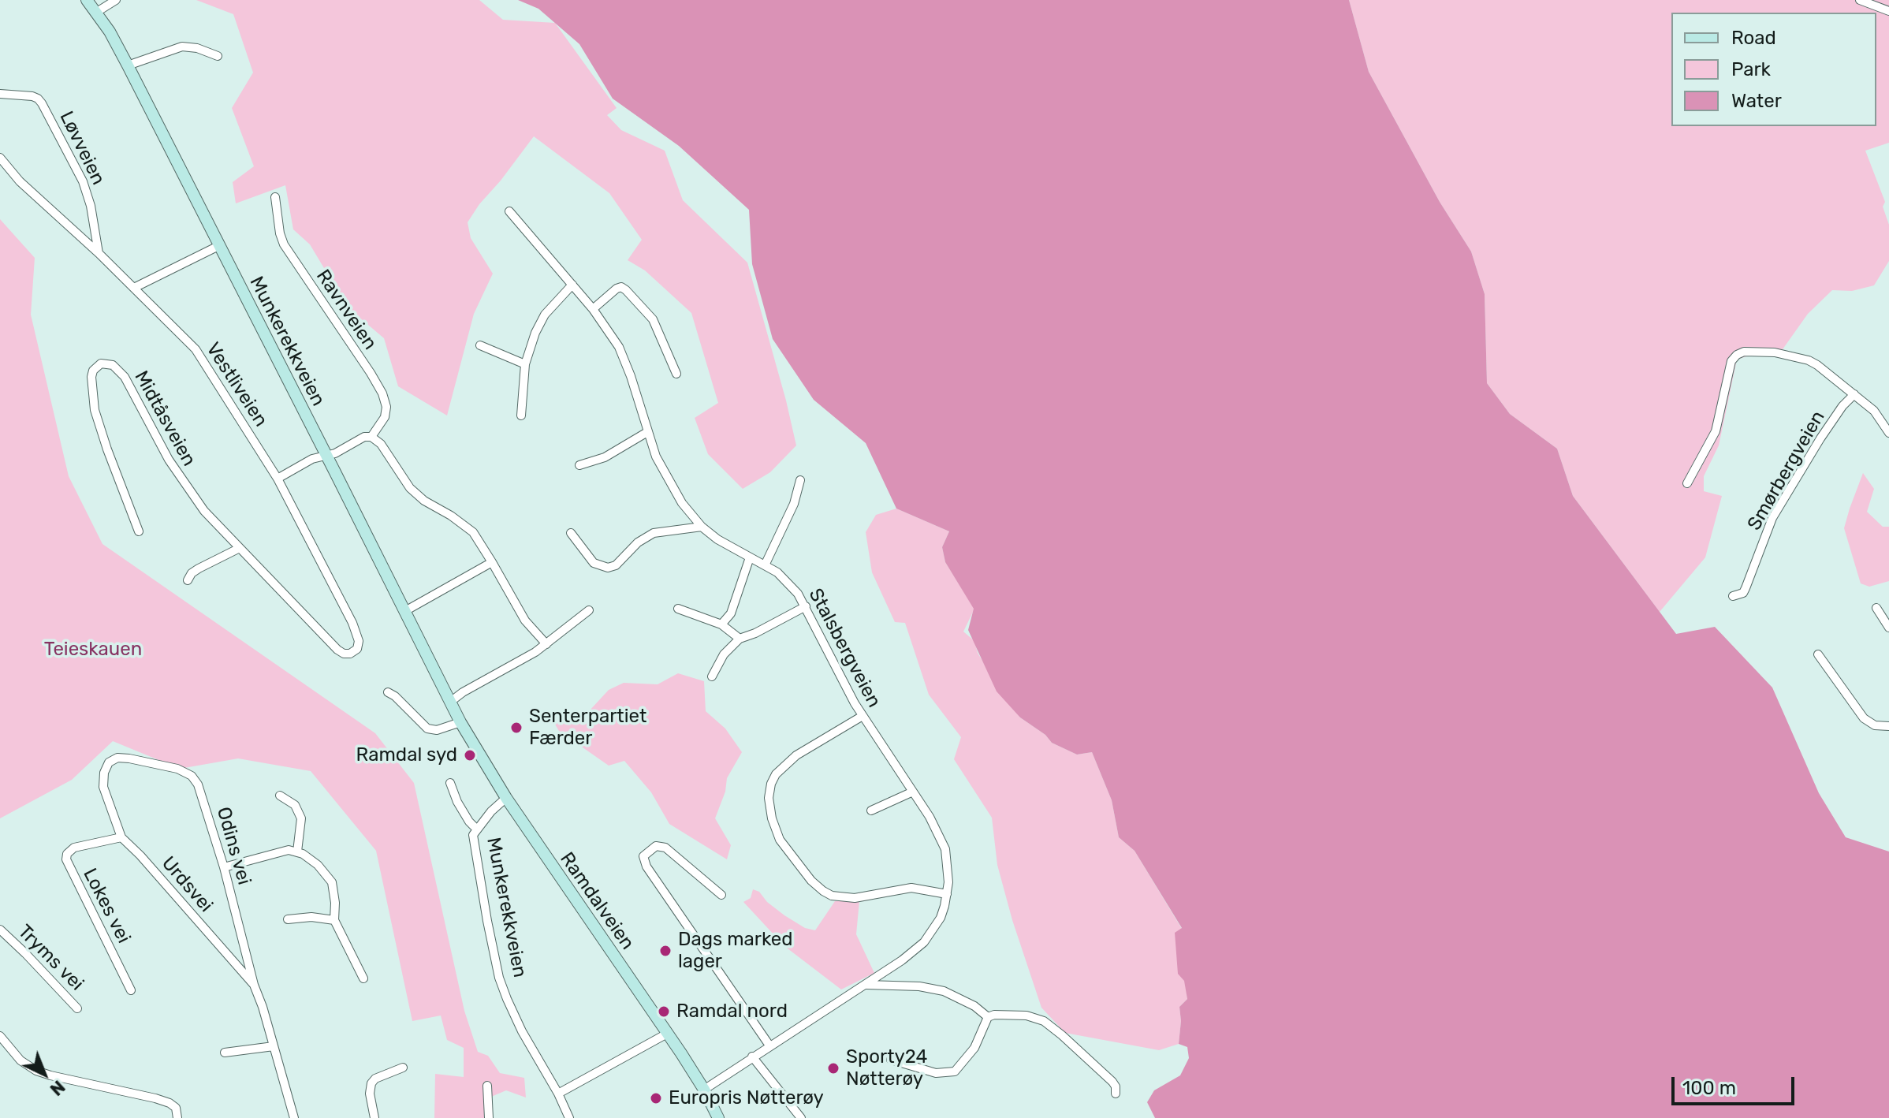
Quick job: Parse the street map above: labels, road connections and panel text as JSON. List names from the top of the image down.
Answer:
{
  "streets": {
    "main road": ["Munkerekkveien", "Ramdalveien"],
    "street": [
      "Løvveien",
      "Ravnveien",
      "Vestliveien",
      "Midtåsveien",
      "Smørbergveien",
      "Stalsbergveien",
      "Odins vei",
      "Urdsvei",
      "Lokes vei",
      "Tryms vei"
    ]
  },
  "crossings": [
    ["Løvveien", "Vestliveien"],
    ["Munkerekkveien", "Ramdalveien"],
    ["Vestliveien", "Midtåsveien"],
    ["Stalsbergveien", "Ramdalveien"],
    ["Odins vei", "Urdsvei"],
    ["Urdsvei", "Lokes vei"]
  ],
  "parks": ["Teieskauen"],
  "places": [
    "Senterpartiet Færder",
    "Ramdal syd",
    "Dags marked lager",
    "Ramdal nord",
    "Sporty24 Nøtterøy",
    "Europris Nøtterøy"
  ],
  "legend": ["Road", "Park", "Water"],
  "scale_bar": "100 m",
  "north": "bottom right"
}
